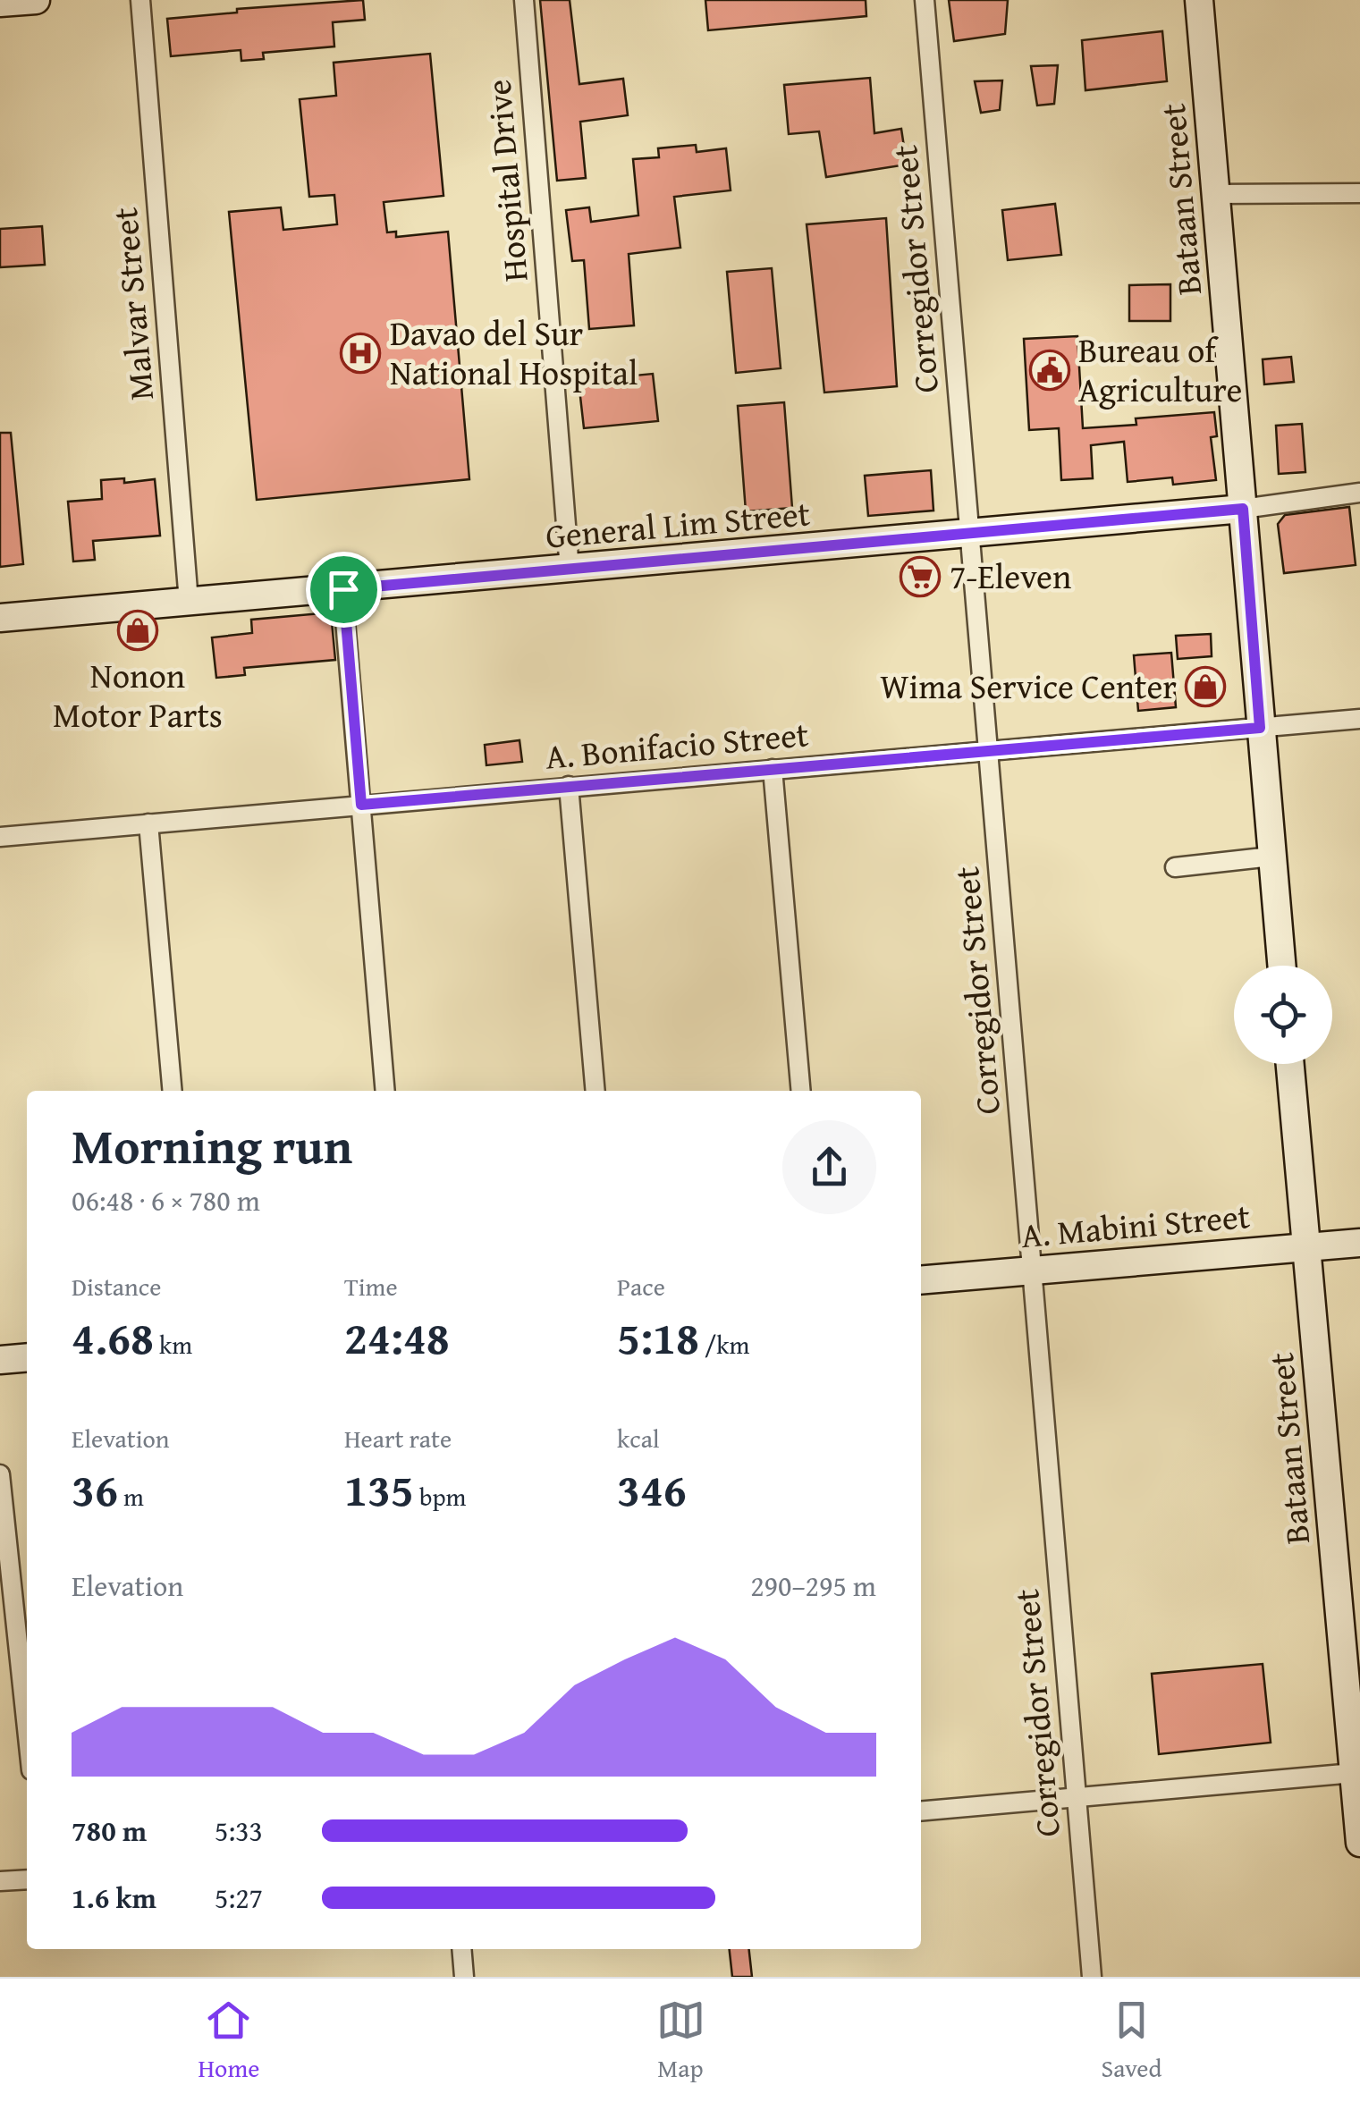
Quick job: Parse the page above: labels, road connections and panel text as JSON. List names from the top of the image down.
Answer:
{
  "streets": {
    "street": [
      "Hospital Drive",
      "Bataan Street",
      "Corregidor Street",
      "Malvar Street",
      "General Lim Street",
      "A. Bonifacio Street",
      "A. Mabini Street"
    ]
  },
  "crossings": [
    ["Hospital Drive", "General Lim Street"],
    ["Bataan Street", "General Lim Street"],
    ["Bataan Street", "A. Bonifacio Street"],
    ["Bataan Street", "A. Mabini Street"],
    ["Corregidor Street", "General Lim Street"],
    ["Corregidor Street", "A. Bonifacio Street"],
    ["Corregidor Street", "A. Mabini Street"],
    ["Malvar Street", "General Lim Street"]
  ],
  "places": {
    "hospital": ["Davao del Sur National Hospital"],
    "public building": ["Bureau of Agriculture"],
    "supermarket": ["7-Eleven"],
    "shop": ["Nonon Motor Parts", "Wima Service Center"]
  },
  "page": {
    "heading": ["Morning run", "06:48 · 6 × 780 m"],
    "stats": [
      ["Distance", "4.68 km"],
      ["Time", "24:48"],
      ["Pace", "5:18 /km"],
      ["Elevation", "36 m"],
      ["Heart rate", "135 bpm"],
      ["kcal", "346"]
    ],
    "chart": ["Elevation", "290–295 m"],
    "list": [
      {
        "name": "780 m",
        "note": "5:33"
      },
      {
        "name": "1.6 km",
        "note": "5:27"
      }
    ],
    "tabs": ["Home", "Map", "Saved"]
  }
}
